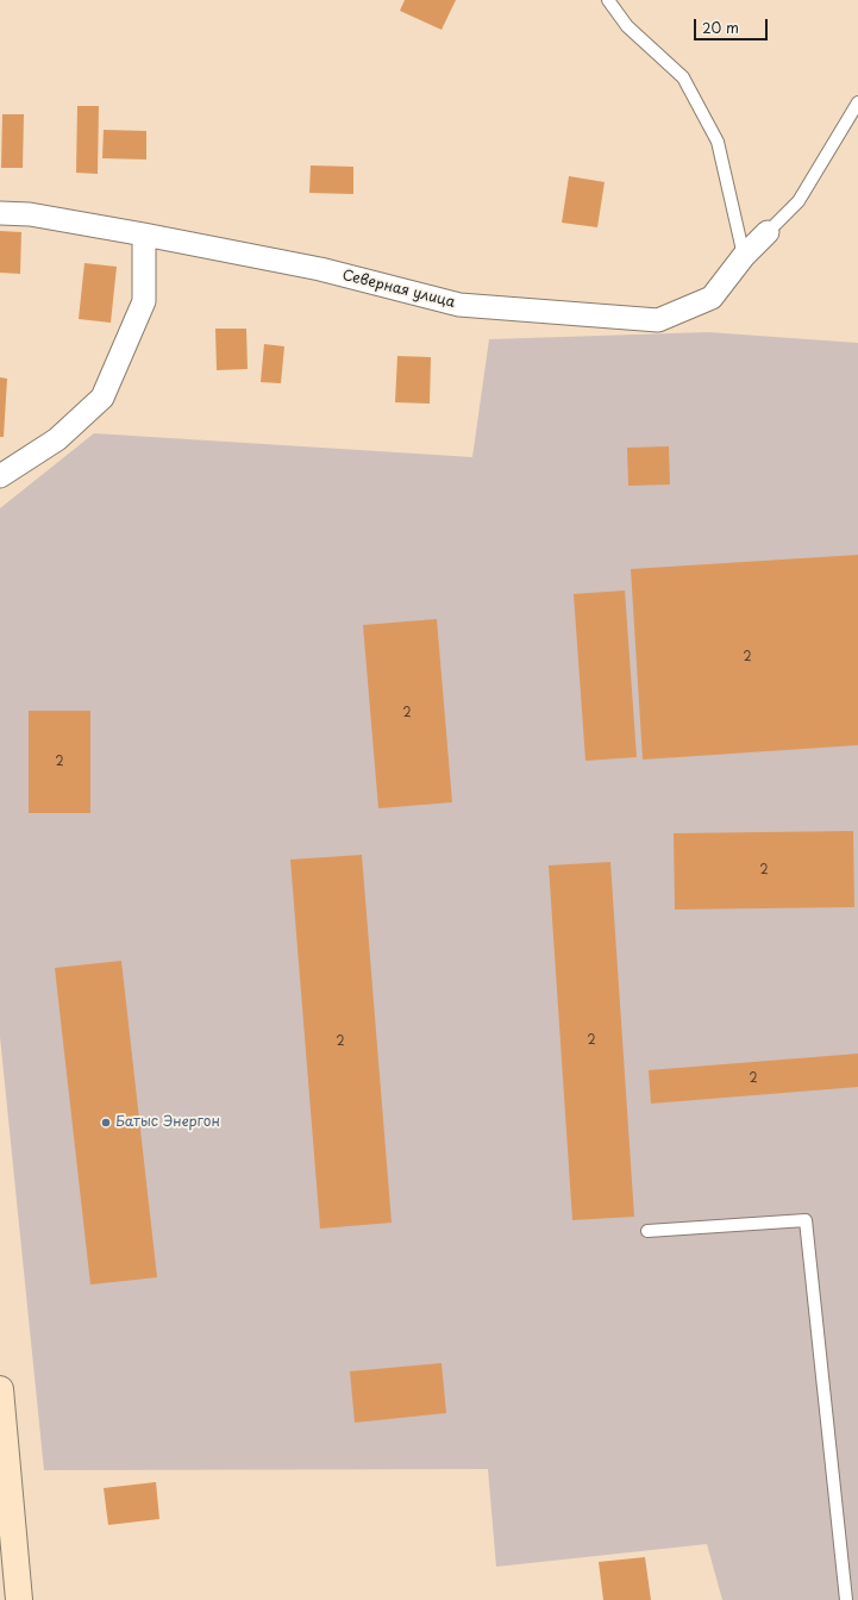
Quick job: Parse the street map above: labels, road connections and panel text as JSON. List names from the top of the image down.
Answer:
{
  "streets": {
    "street": ["Северная улица"]
  },
  "places": ["Батыс Энергон"],
  "house_numbers": [
    "2",
    "2",
    "2",
    "2",
    "2",
    "2",
    "2"
  ],
  "scale_bar": "20 m"
}
